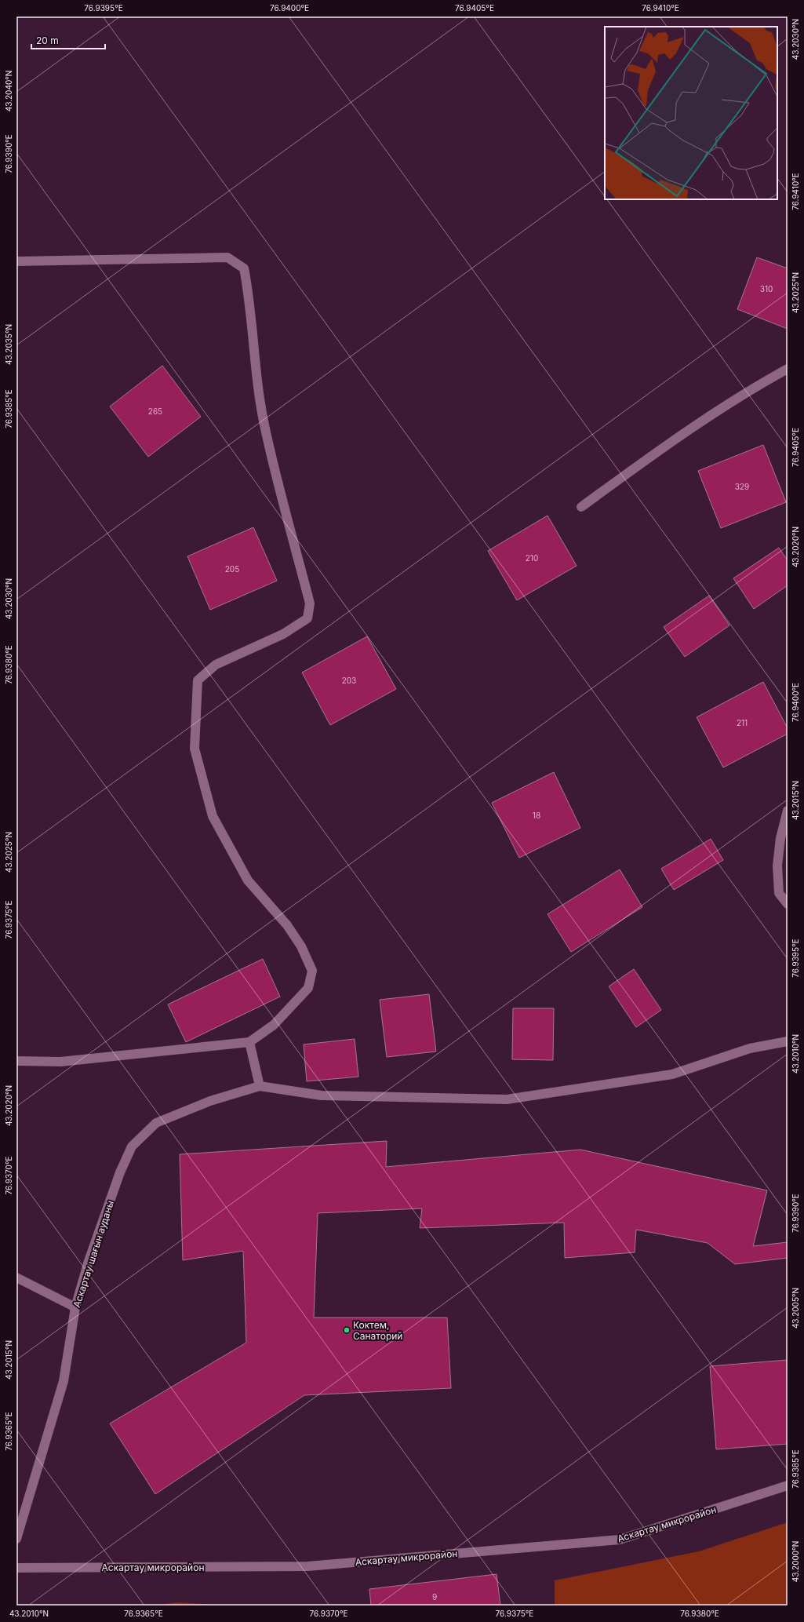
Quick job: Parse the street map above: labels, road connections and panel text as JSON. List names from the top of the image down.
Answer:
{
  "streets": {
    "street": ["Аскартау шағын ауданы", "Аскартау микрорайон"]
  },
  "places": ["Коктем, Санаторий"],
  "house_numbers": [
    "310",
    "265",
    "329",
    "210",
    "205",
    "203",
    "211",
    "18",
    "9"
  ],
  "scale_bar": "20 m",
  "coordinates": [
    "76.9395°E",
    "76.9400°E",
    "76.9405°E",
    "76.9410°E",
    "43.2030°N",
    "43.2040°N",
    "76.9390°E",
    "43.2025°N",
    "43.2035°N",
    "76.9385°E",
    "43.2020°N",
    "76.9380°E",
    "43.2015°N",
    "76.9375°E",
    "43.2010°N",
    "76.9370°E",
    "43.2005°N",
    "76.9365°E",
    "43.2000°N"
  ]
}
